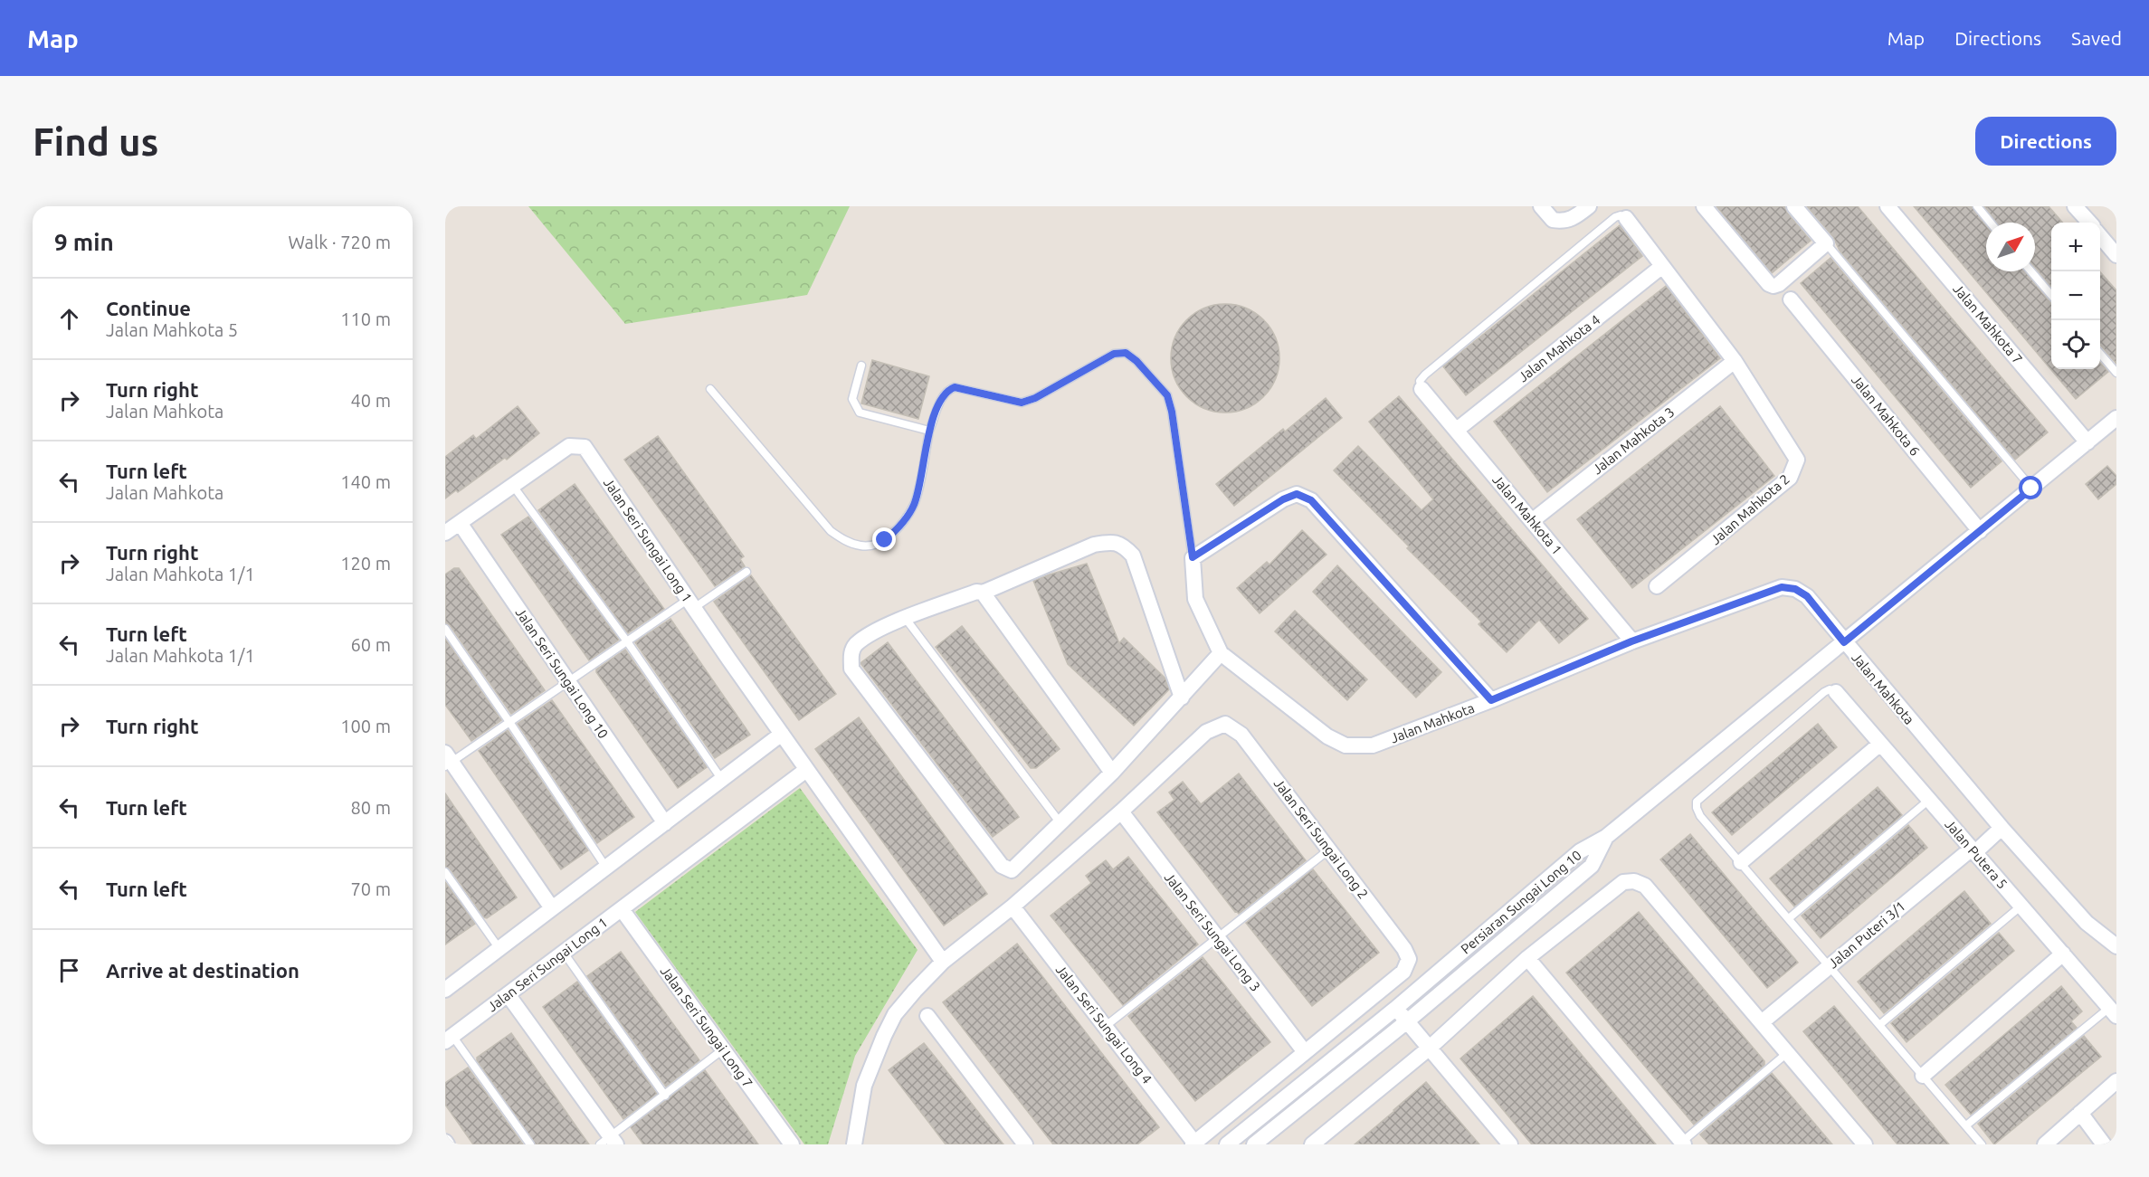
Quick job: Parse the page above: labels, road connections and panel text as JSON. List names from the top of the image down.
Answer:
{
  "streets": {
    "street": [
      "Jalan Mahkota 7",
      "Jalan Mahkota 4",
      "Jalan Mahkota 6",
      "Jalan Mahkota 3",
      "Jalan Mahkota 2",
      "Jalan Mahkota 1",
      "Jalan Seri Sungai Long 1",
      "Jalan Seri Sungai Long 10",
      "Jalan Mahkota",
      "Jalan Seri Sungai Long 2",
      "Jalan Putera 5",
      "Persiaran Sungai Long 10",
      "Jalan Seri Sungai Long 3",
      "Jalan Puteri 3/1",
      "Jalan Seri Sungai Long 4",
      "Jalan Seri Sungai Long 7"
    ]
  },
  "crossings": [
    ["Jalan Mahkota 4", "Jalan Mahkota 1"],
    ["Jalan Mahkota 3", "Jalan Mahkota 2"],
    ["Jalan Mahkota 3", "Jalan Mahkota 1"],
    ["Jalan Mahkota 1", "Jalan Mahkota"],
    ["Jalan Seri Sungai Long 1", "Jalan Seri Sungai Long 10"],
    ["Jalan Seri Sungai Long 1", "Jalan Seri Sungai Long 7"],
    ["Jalan Mahkota", "Jalan Puteri 3/1"],
    ["Jalan Seri Sungai Long 2", "Jalan Seri Sungai Long 3"],
    ["Jalan Putera 5", "Jalan Puteri 3/1"]
  ],
  "north": "top right",
  "page": {
    "header": "Map",
    "nav": ["Map", "Directions", "Saved"],
    "buttons": "Directions",
    "title": "Find us",
    "heading": ["9 min", "Walk · 720 m"],
    "map_buttons": ["+", "−"],
    "list": [
      ["Continue", "Jalan Mahkota 5", "110 m"],
      ["Turn right", "Jalan Mahkota", "40 m"],
      ["Turn left", "Jalan Mahkota", "140 m"],
      ["Turn right", "Jalan Mahkota 1/1", "120 m"],
      ["Turn left", "Jalan Mahkota 1/1", "60 m"],
      ["Turn right", "100 m"],
      ["Turn left", "80 m"],
      ["Turn left", "70 m"],
      "Arrive at destination"
    ]
  }
}
